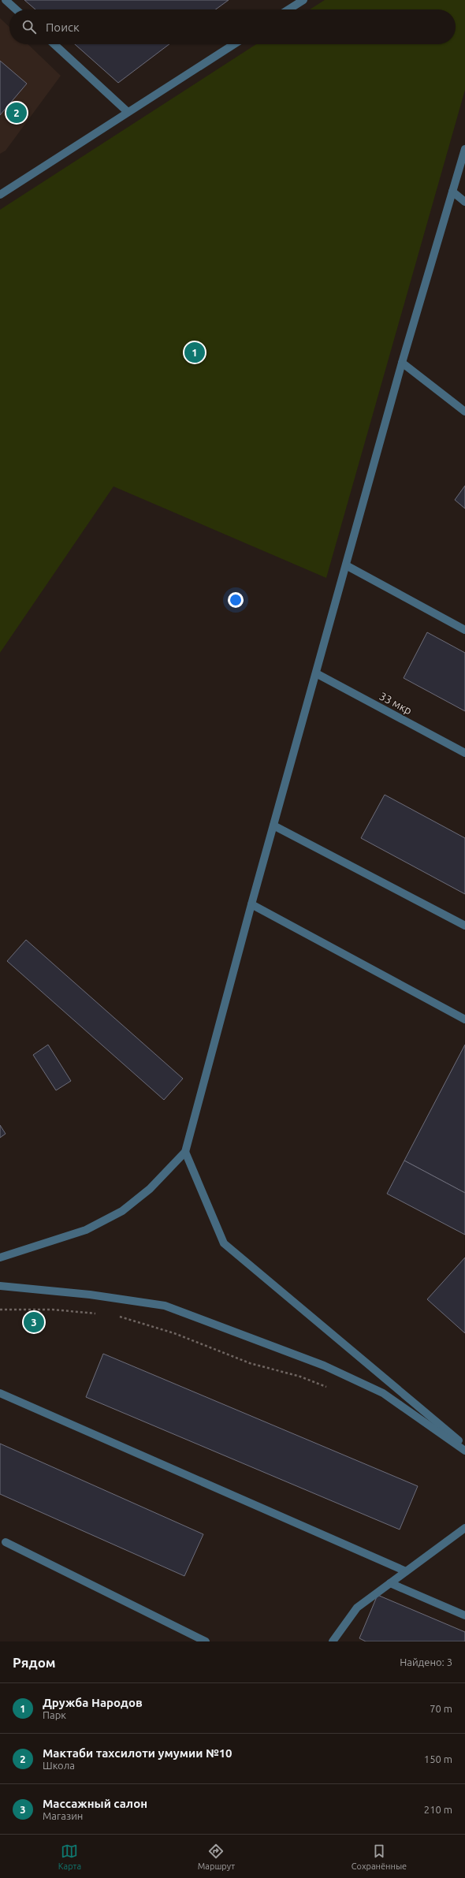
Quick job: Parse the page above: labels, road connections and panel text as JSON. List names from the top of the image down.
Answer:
{
  "streets": {
    "street": ["33 мкр"]
  },
  "page": {
    "search": "Поиск",
    "pins": ["2", "1", "3"],
    "heading": ["Рядом", "Найдено: 3"],
    "list": [
      {
        "mark": "1",
        "name": "Дружба Народов",
        "note": "Парк",
        "value": "70 m"
      },
      {
        "mark": "2",
        "name": "Мактаби тахсилоти умумии №10",
        "note": "Школа",
        "value": "150 m"
      },
      {
        "mark": "3",
        "name": "Массажный салон",
        "note": "Магазин",
        "value": "210 m"
      }
    ],
    "nav": ["Карта", "Маршрут", "Сохранённые"]
  }
}
